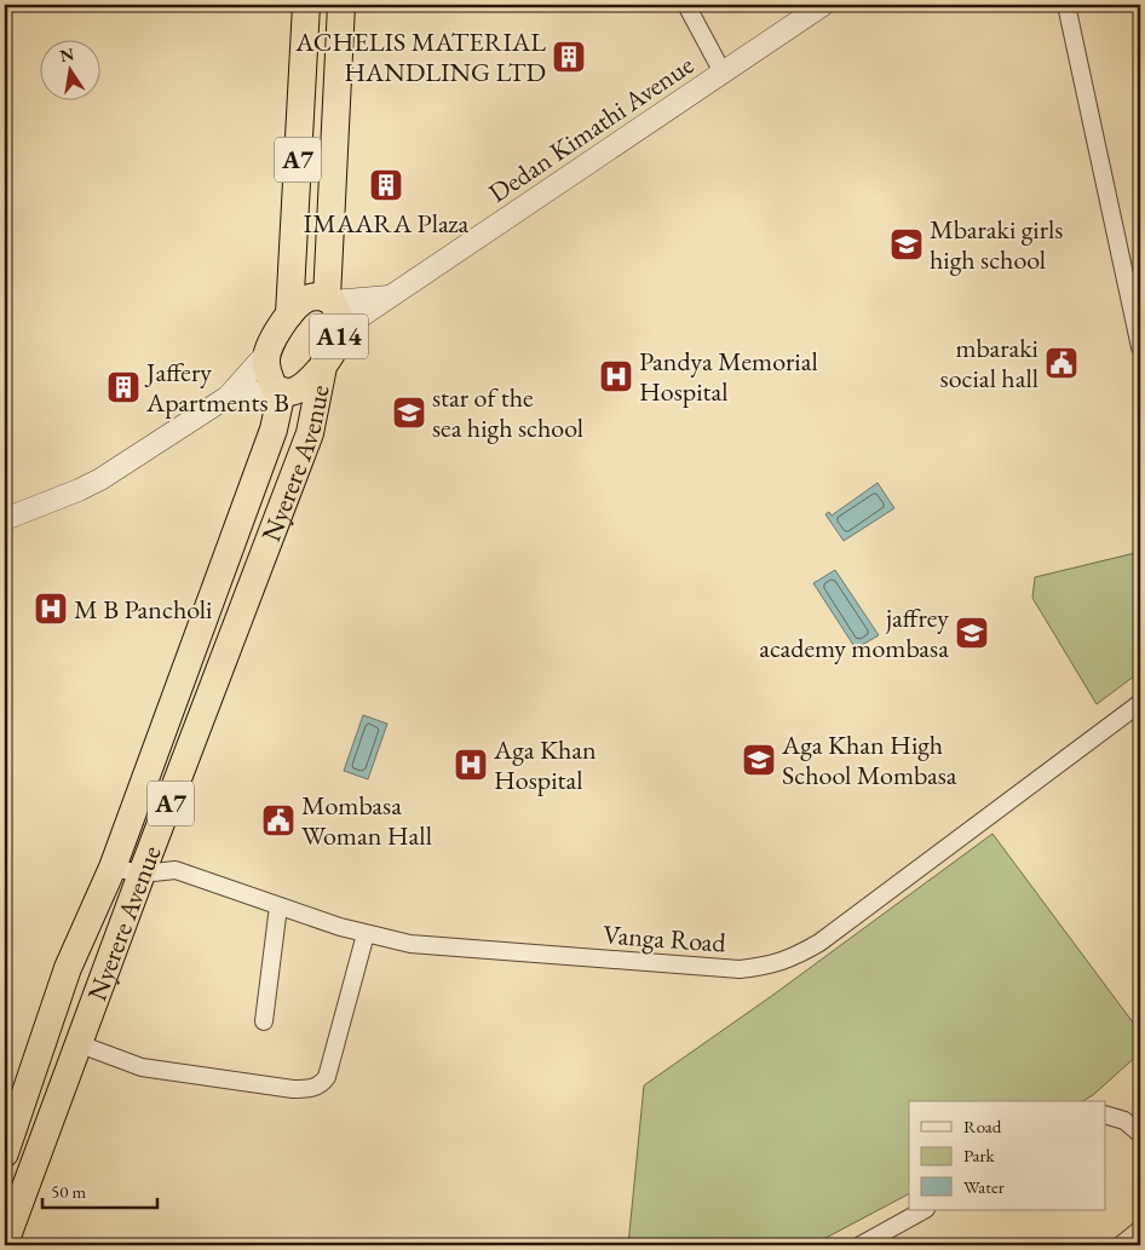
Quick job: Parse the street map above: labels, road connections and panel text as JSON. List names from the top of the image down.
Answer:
{
  "streets": {
    "highway": ["A7", "A14", "Nyerere Avenue"],
    "street": ["Dedan Kimathi Avenue", "Vanga Road"]
  },
  "crossings": [
    ["Dedan Kimathi Avenue", "A7"],
    ["Dedan Kimathi Avenue", "A14"],
    ["A7", "A14"],
    ["A14", "Nyerere Avenue"],
    ["Nyerere Avenue", "Vanga Road"]
  ],
  "places": {
    "building": ["ACHELIS MATERIAL HANDLING LTD", "IMAARA Plaza", "Jaffery Apartments B"],
    "school or university": [
      "Mbaraki girls high school",
      "star of the sea high school",
      "jaffrey academy mombasa",
      "Aga Khan High School Mombasa"
    ],
    "public building": ["mbaraki social hall", "Mombasa Woman Hall"],
    "hospital": ["Pandya Memorial Hospital", "M B Pancholi", "Aga Khan Hospital"]
  },
  "legend": ["Road", "Park", "Water"],
  "scale_bar": "50 m",
  "north": "top"
}
